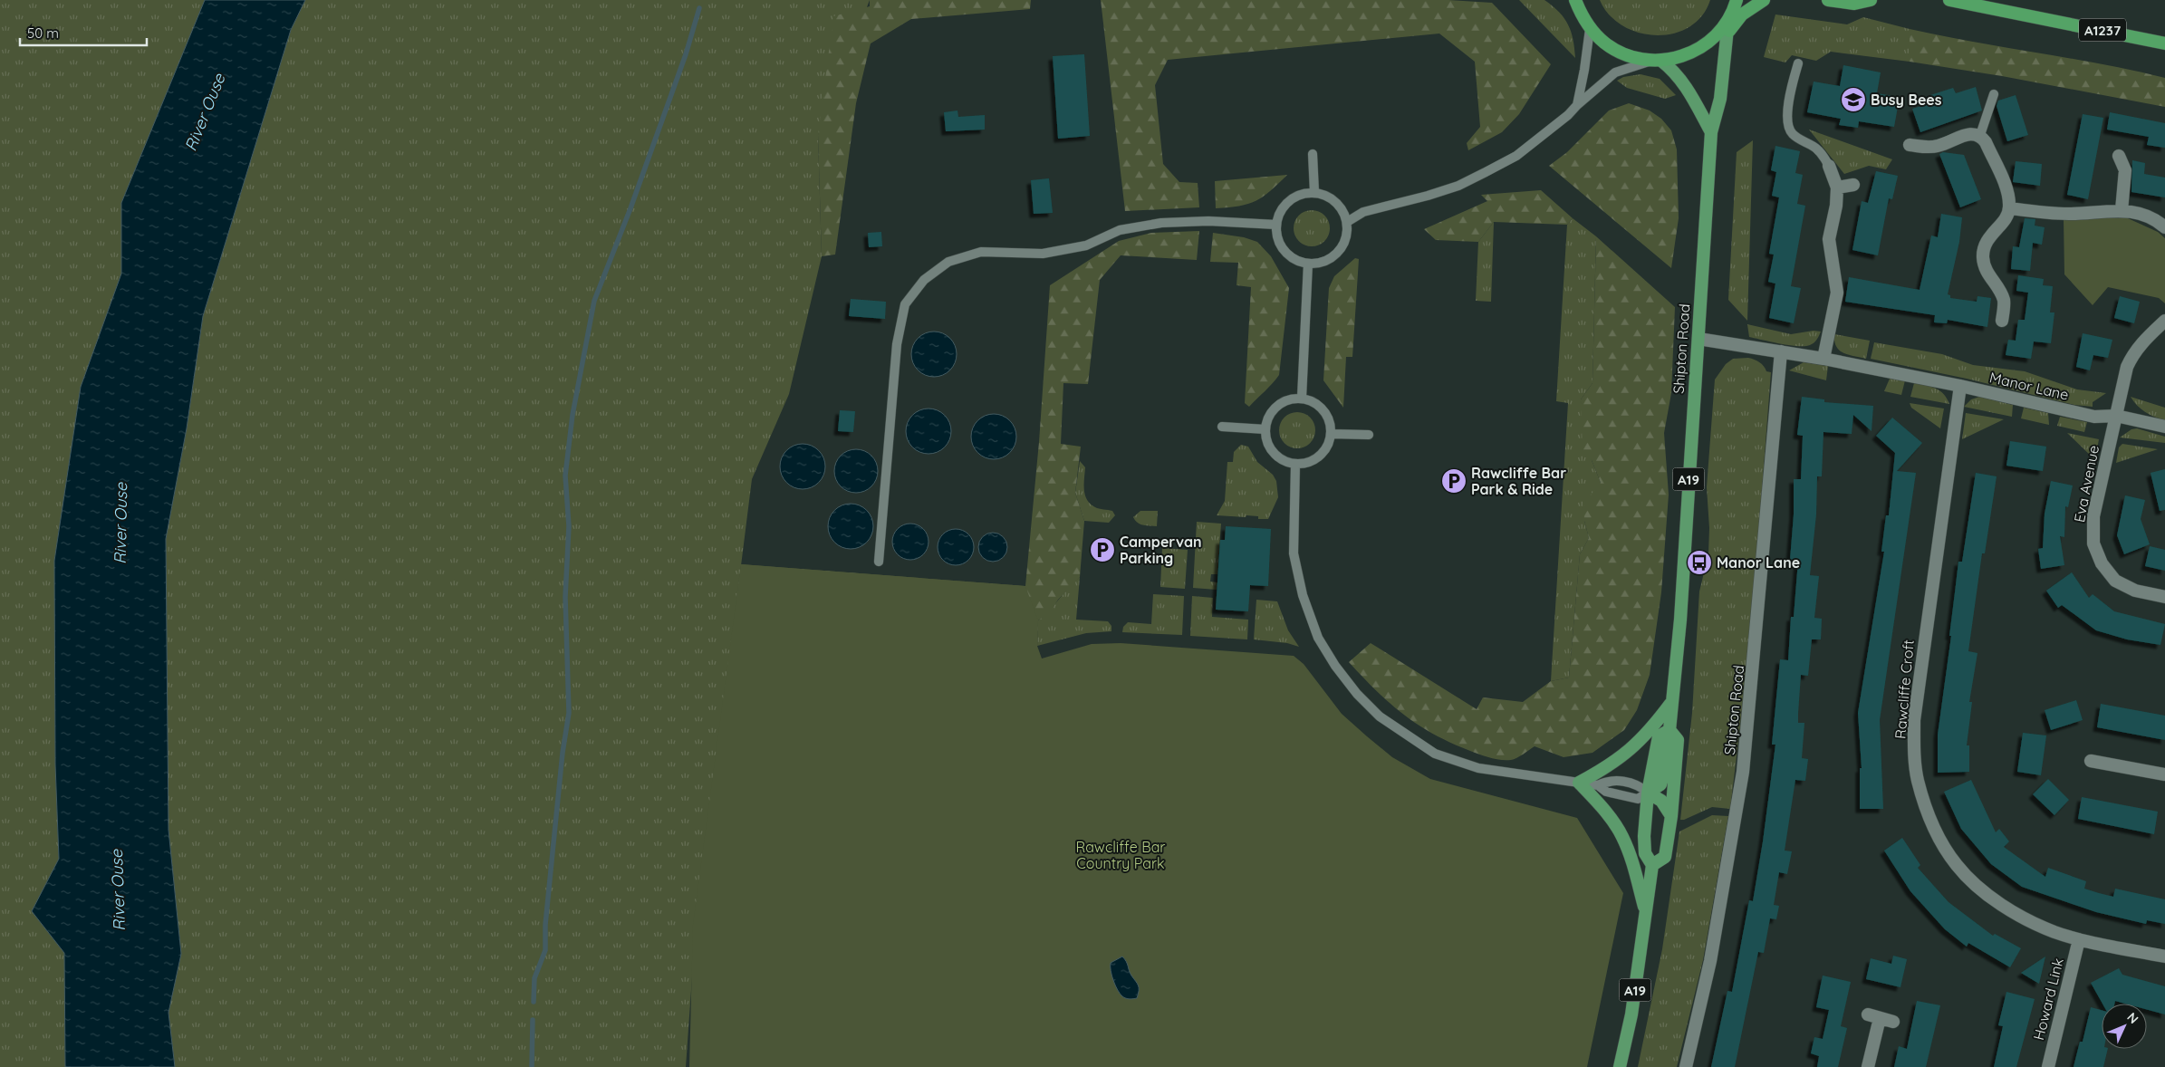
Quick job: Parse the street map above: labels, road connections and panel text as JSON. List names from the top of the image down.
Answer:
{
  "streets": {
    "highway": ["A1237"],
    "main road": ["Shipton Road", "A19"],
    "street": [
      "Manor Lane",
      "Eva Avenue",
      "Rawcliffe Croft",
      "Howard Link"
    ]
  },
  "crossings": [
    ["Shipton Road", "Manor Lane"],
    ["Shipton Road", "A19"],
    ["Manor Lane", "Eva Avenue"],
    ["Manor Lane", "Rawcliffe Croft"],
    ["Rawcliffe Croft", "Howard Link"]
  ],
  "water": ["River Ouse"],
  "parks": ["Rawcliffe Bar Country Park"],
  "places": {
    "school or university": ["Busy Bees"],
    "parking": ["Rawcliffe Bar Park & Ride", "Campervan Parking"],
    "bus stop": ["Manor Lane"]
  },
  "scale_bar": "50 m",
  "north": "top right"
}
